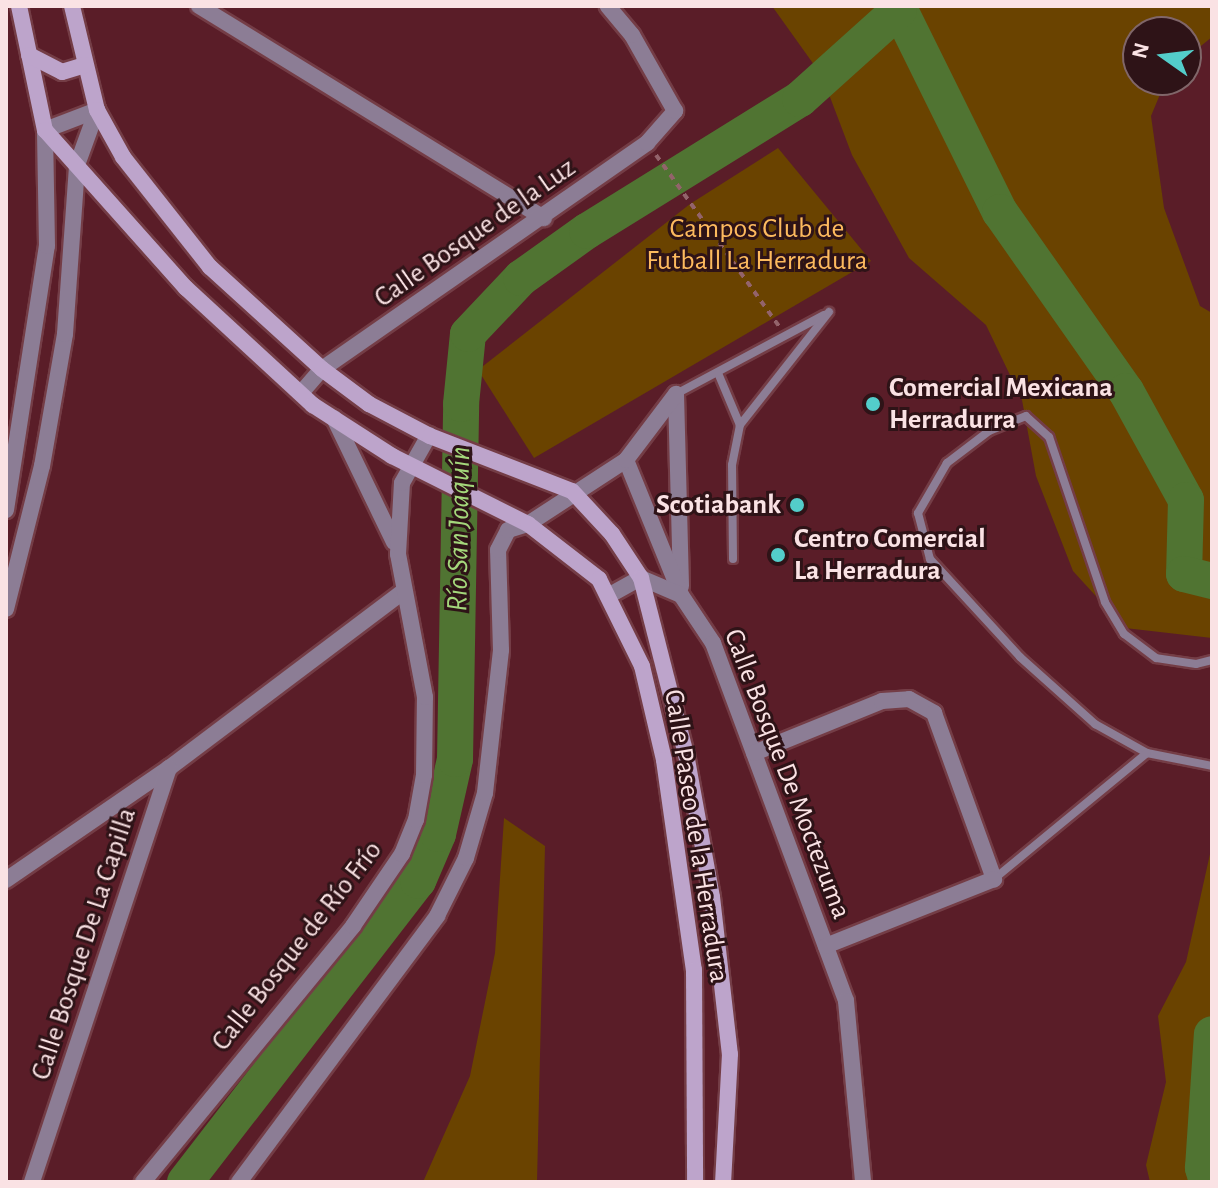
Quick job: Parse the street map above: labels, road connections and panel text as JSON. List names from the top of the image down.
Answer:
{
  "streets": {
    "main road": ["Calle Paseo de la Herradura"],
    "street": [
      "Calle Bosque de la Luz",
      "Calle Bosque De Moctezuma",
      "Calle Bosque De La Capilla",
      "Calle Bosque de Río Frío"
    ]
  },
  "crossings": [
    ["Calle Bosque de la Luz", "Calle Paseo de la Herradura"],
    ["Calle Paseo de la Herradura", "Calle Bosque de Río Frío"]
  ],
  "water": ["Río San Joaquín"],
  "parks": ["Campos Club de Futball La Herradura"],
  "places": ["Comercial Mexicana Herradurra", "Scotiabank", "Centro Comercial La Herradura"],
  "north": "left"
}
